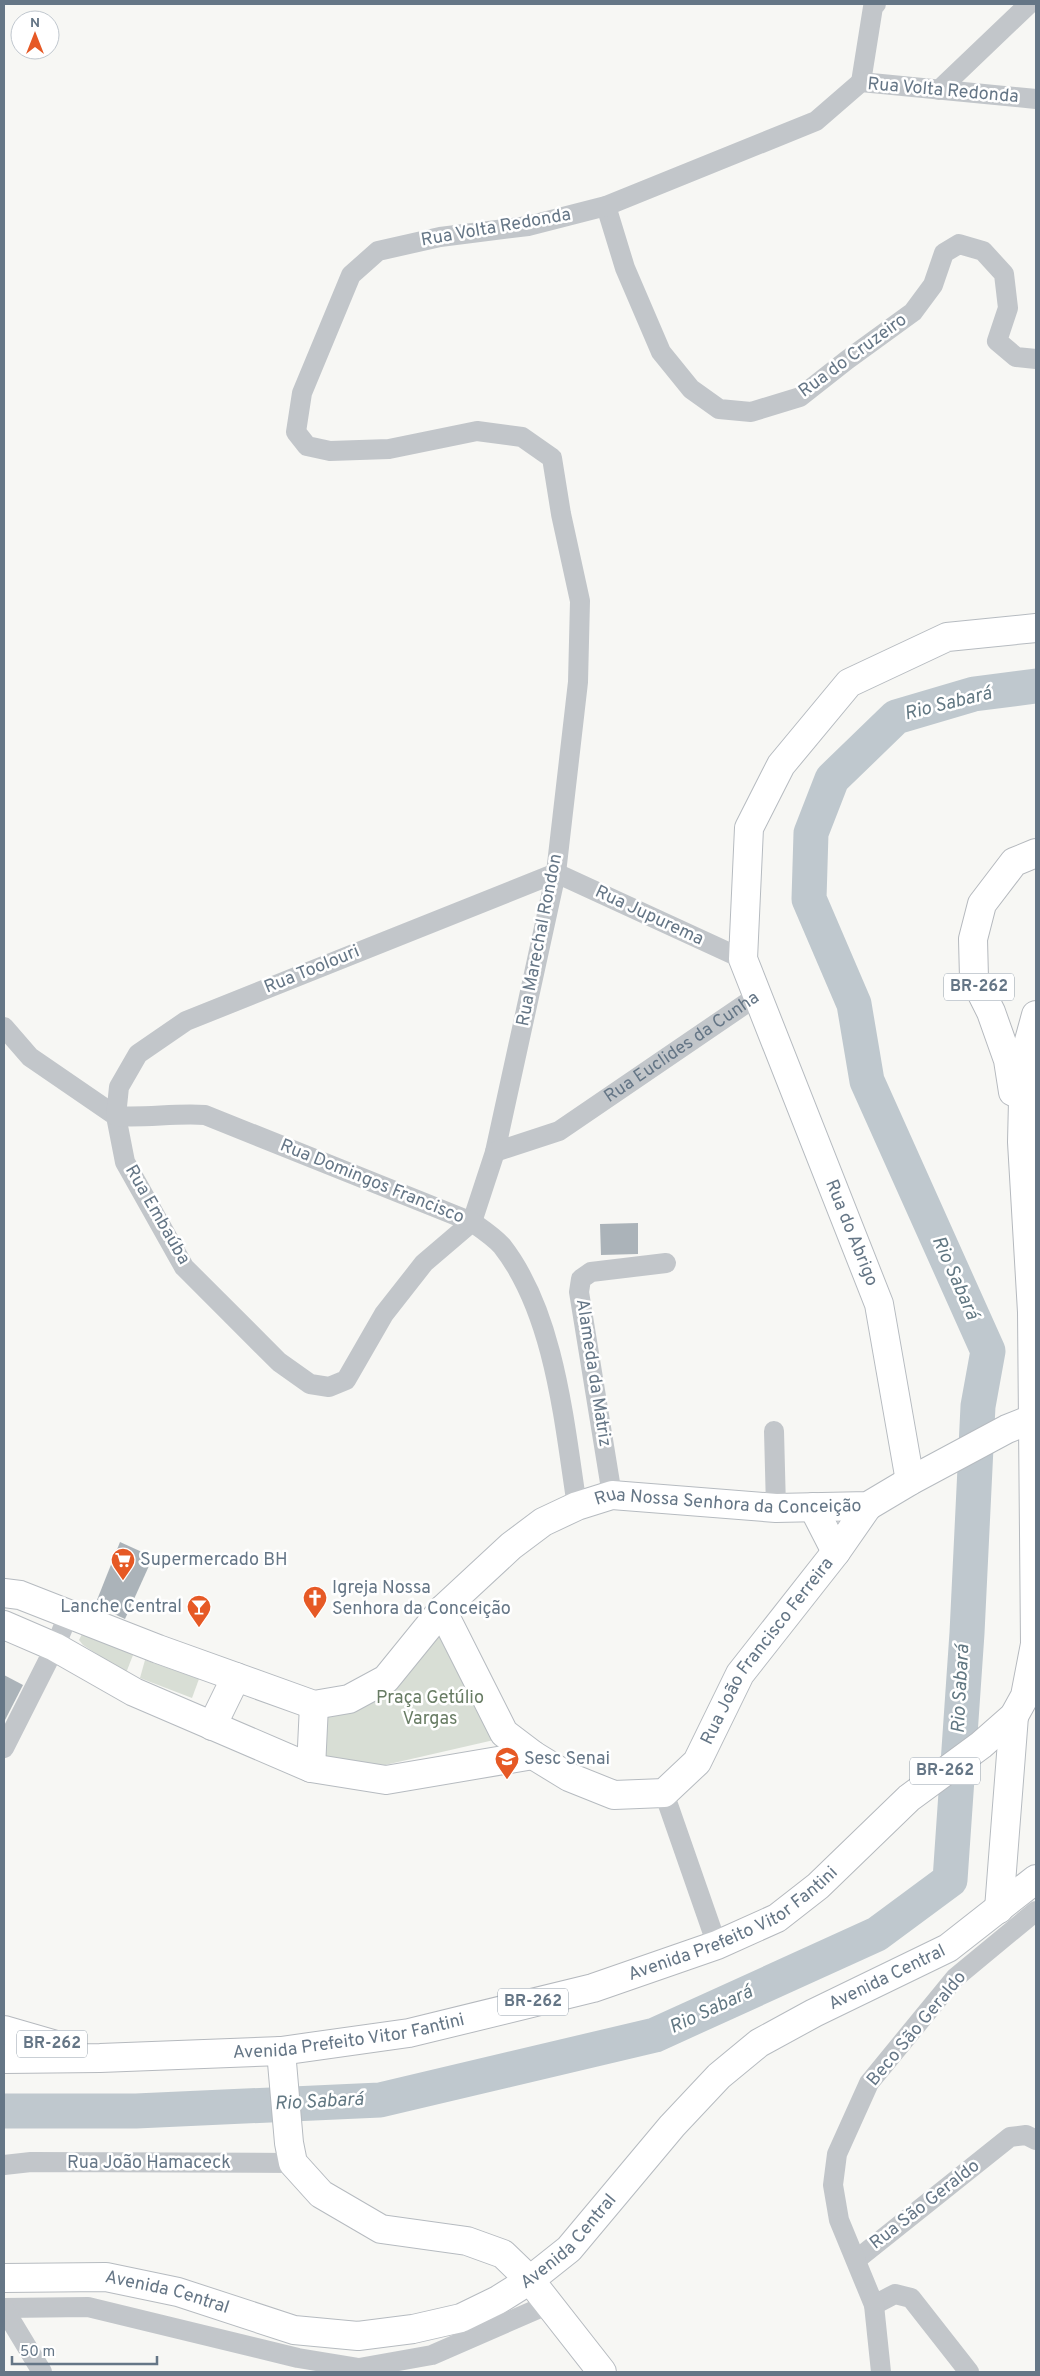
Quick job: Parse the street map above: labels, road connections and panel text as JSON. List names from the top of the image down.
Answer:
{
  "streets": {
    "main road": [
      "BR-262",
      "Rua Euclides da Cunha",
      "Rua do Abrigo",
      "Rua Nossa Senhora da Conceição",
      "Rua João Francisco Ferreira",
      "Avenida Prefeito Vitor Fantini",
      "Avenida Central"
    ],
    "street": [
      "Rua Volta Redonda",
      "Rua do Cruzeiro",
      "Rua Jupurema",
      "Rua Marechal Rondon",
      "Rua Toolouri",
      "Rua Domingos Francisco",
      "Rua Embaúba",
      "Alameda da Matriz",
      "Beco São Geraldo",
      "Rua João Hamaceck",
      "Rua São Geraldo"
    ]
  },
  "crossings": [
    ["Rua Volta Redonda", "Rua do Cruzeiro"],
    ["Rua Volta Redonda", "Rua Marechal Rondon"],
    ["Rua Jupurema", "Rua Marechal Rondon"],
    ["Rua Jupurema", "Rua Toolouri"],
    ["Rua Jupurema", "Rua Euclides da Cunha"],
    ["Rua Marechal Rondon", "Rua Toolouri"],
    ["Rua Marechal Rondon", "Rua Euclides da Cunha"],
    ["Rua Marechal Rondon", "Rua Domingos Francisco"],
    ["Rua Marechal Rondon", "Rua Embaúba"],
    ["Rua Toolouri", "Rua Domingos Francisco"],
    ["Rua Toolouri", "Rua Embaúba"],
    ["BR-262", "Rua Nossa Senhora da Conceição"],
    ["BR-262", "Avenida Prefeito Vitor Fantini"],
    ["Rua Euclides da Cunha", "Rua do Abrigo"],
    ["Rua Domingos Francisco", "Rua Embaúba"],
    ["Rua Domingos Francisco", "Rua Nossa Senhora da Conceição"],
    ["Rua do Abrigo", "Rua Nossa Senhora da Conceição"],
    ["Alameda da Matriz", "Rua Nossa Senhora da Conceição"],
    ["Rua Nossa Senhora da Conceição", "Rua João Francisco Ferreira"],
    ["Rua Nossa Senhora da Conceição", "Avenida Prefeito Vitor Fantini"],
    ["Beco São Geraldo", "Rua São Geraldo"]
  ],
  "water": ["Rio Sabará"],
  "parks": ["Praça Getúlio Vargas"],
  "places": {
    "supermarket": ["Supermercado BH"],
    "church": ["Igreja Nossa Senhora da Conceição"],
    "bar": ["Lanche Central"],
    "school or university": ["Sesc Senai"]
  },
  "scale_bar": "50 m",
  "north": "top"
}
